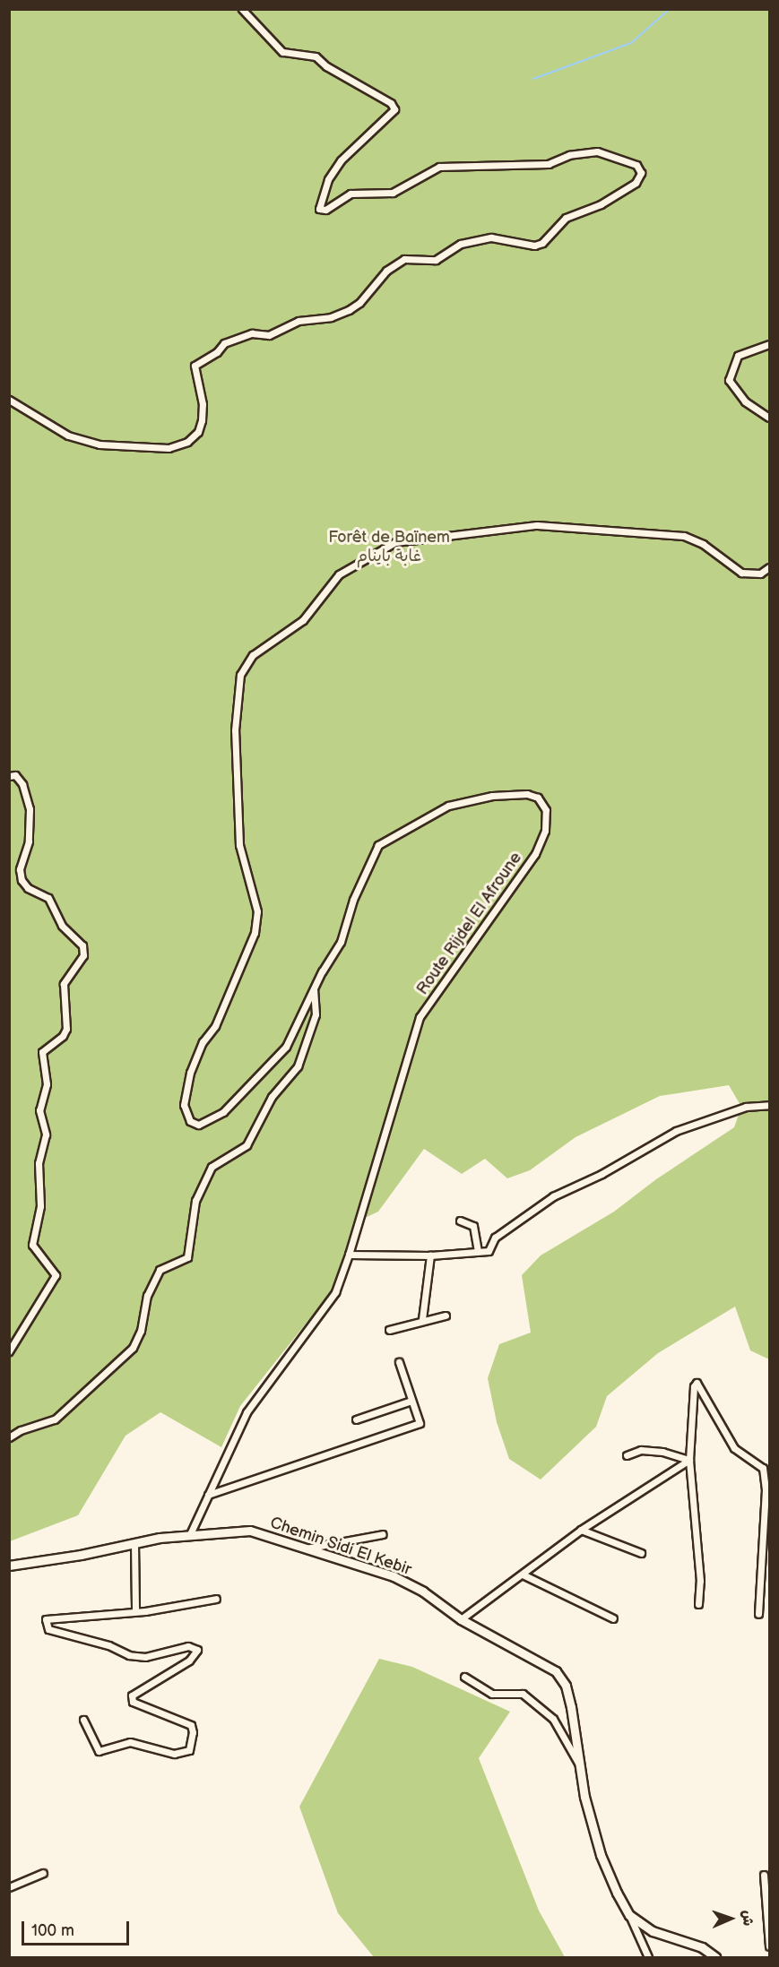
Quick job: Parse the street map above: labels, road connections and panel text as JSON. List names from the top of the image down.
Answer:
{
  "streets": {
    "street": ["Route Rijdel El Afroune", "Chemin Sidi El Kebir"]
  },
  "parks": ["Forêt de Baïnem غابة باينام"],
  "scale_bar": "100 m",
  "north": "right"
}
